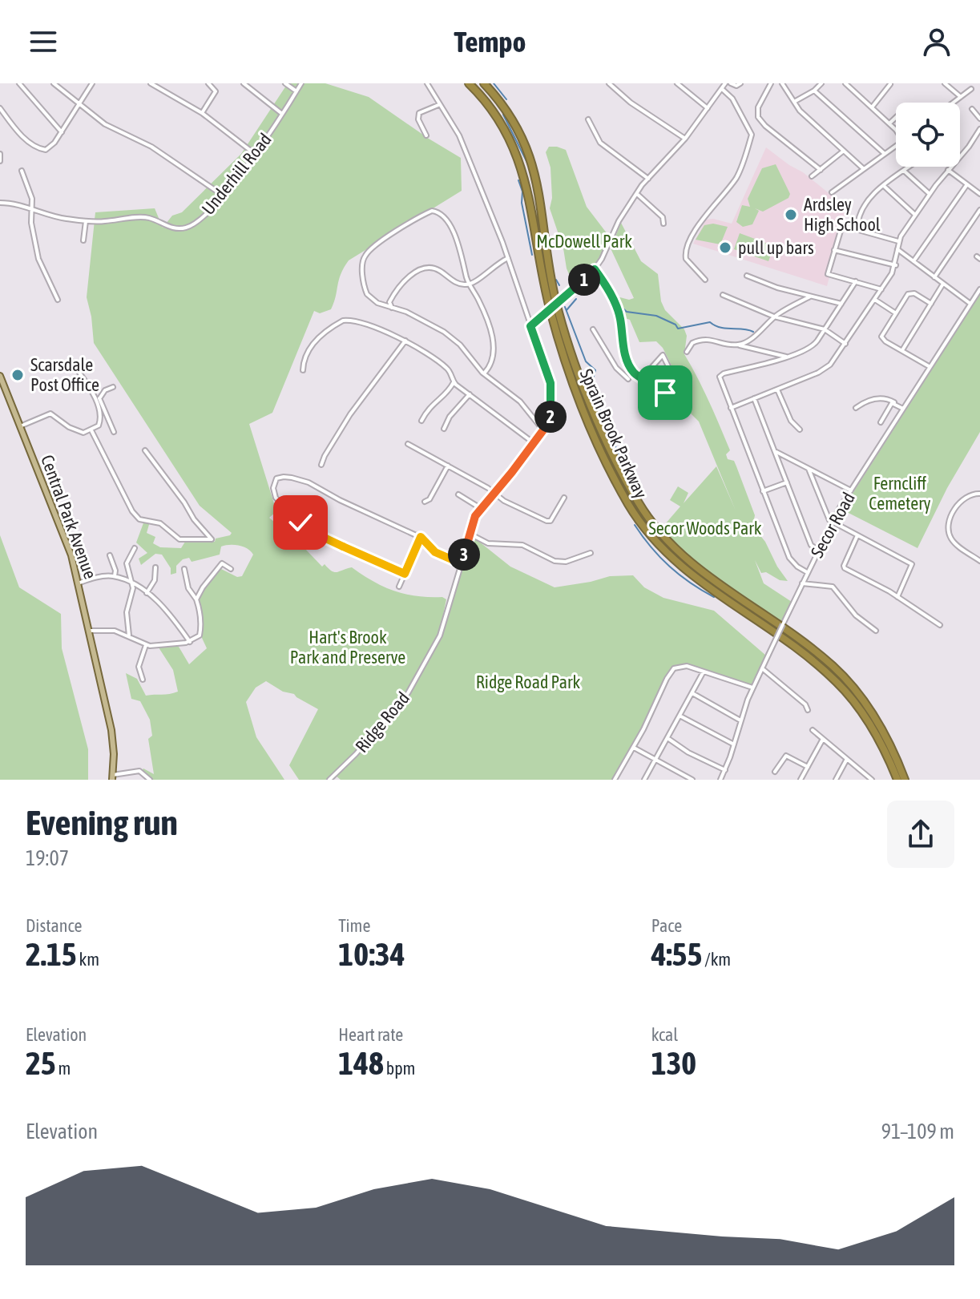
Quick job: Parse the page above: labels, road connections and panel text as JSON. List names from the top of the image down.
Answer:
{
  "streets": {
    "highway": ["Sprain Brook Parkway"],
    "main road": ["Central Park Avenue"],
    "street": ["Underhill Road", "Secor Road", "Ridge Road"]
  },
  "parks": [
    "McDowell Park",
    "Ferncliff Cemetery",
    "Secor Woods Park",
    "Hart's Brook Park and Preserve",
    "Ridge Road Park"
  ],
  "places": ["Ardsley High School", "pull up bars", "Scarsdale Post Office"],
  "page": {
    "header": "Tempo",
    "pins": ["1", "2", "3"],
    "heading": ["Evening run", "19:07"],
    "stats": [
      ["Distance", "2.15 km"],
      ["Time", "10:34"],
      ["Pace", "4:55 /km"],
      ["Elevation", "25 m"],
      ["Heart rate", "148 bpm"],
      ["kcal", "130"]
    ],
    "chart": ["Elevation", "91–109 m"]
  }
}
